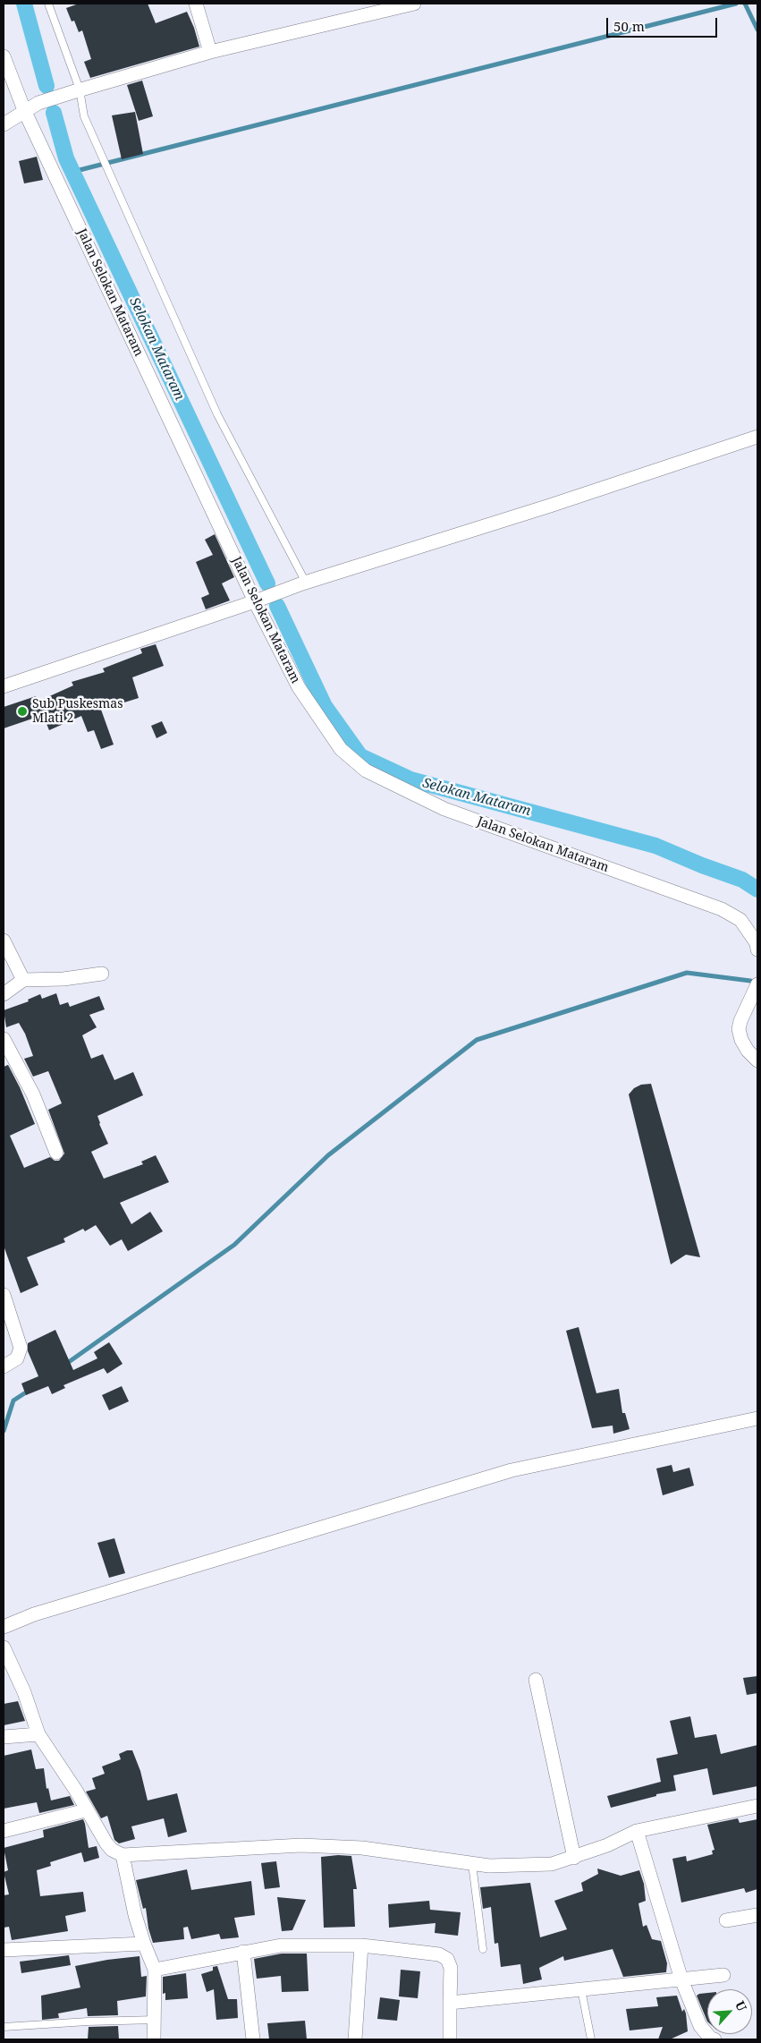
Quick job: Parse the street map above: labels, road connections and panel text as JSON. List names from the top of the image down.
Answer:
{
  "streets": {
    "street": ["Jalan Selokan Mataram"]
  },
  "water": ["Selokan Mataram"],
  "places": ["Sub Puskesmas Mlati 2"],
  "scale_bar": "50 m",
  "north": "top right"
}
